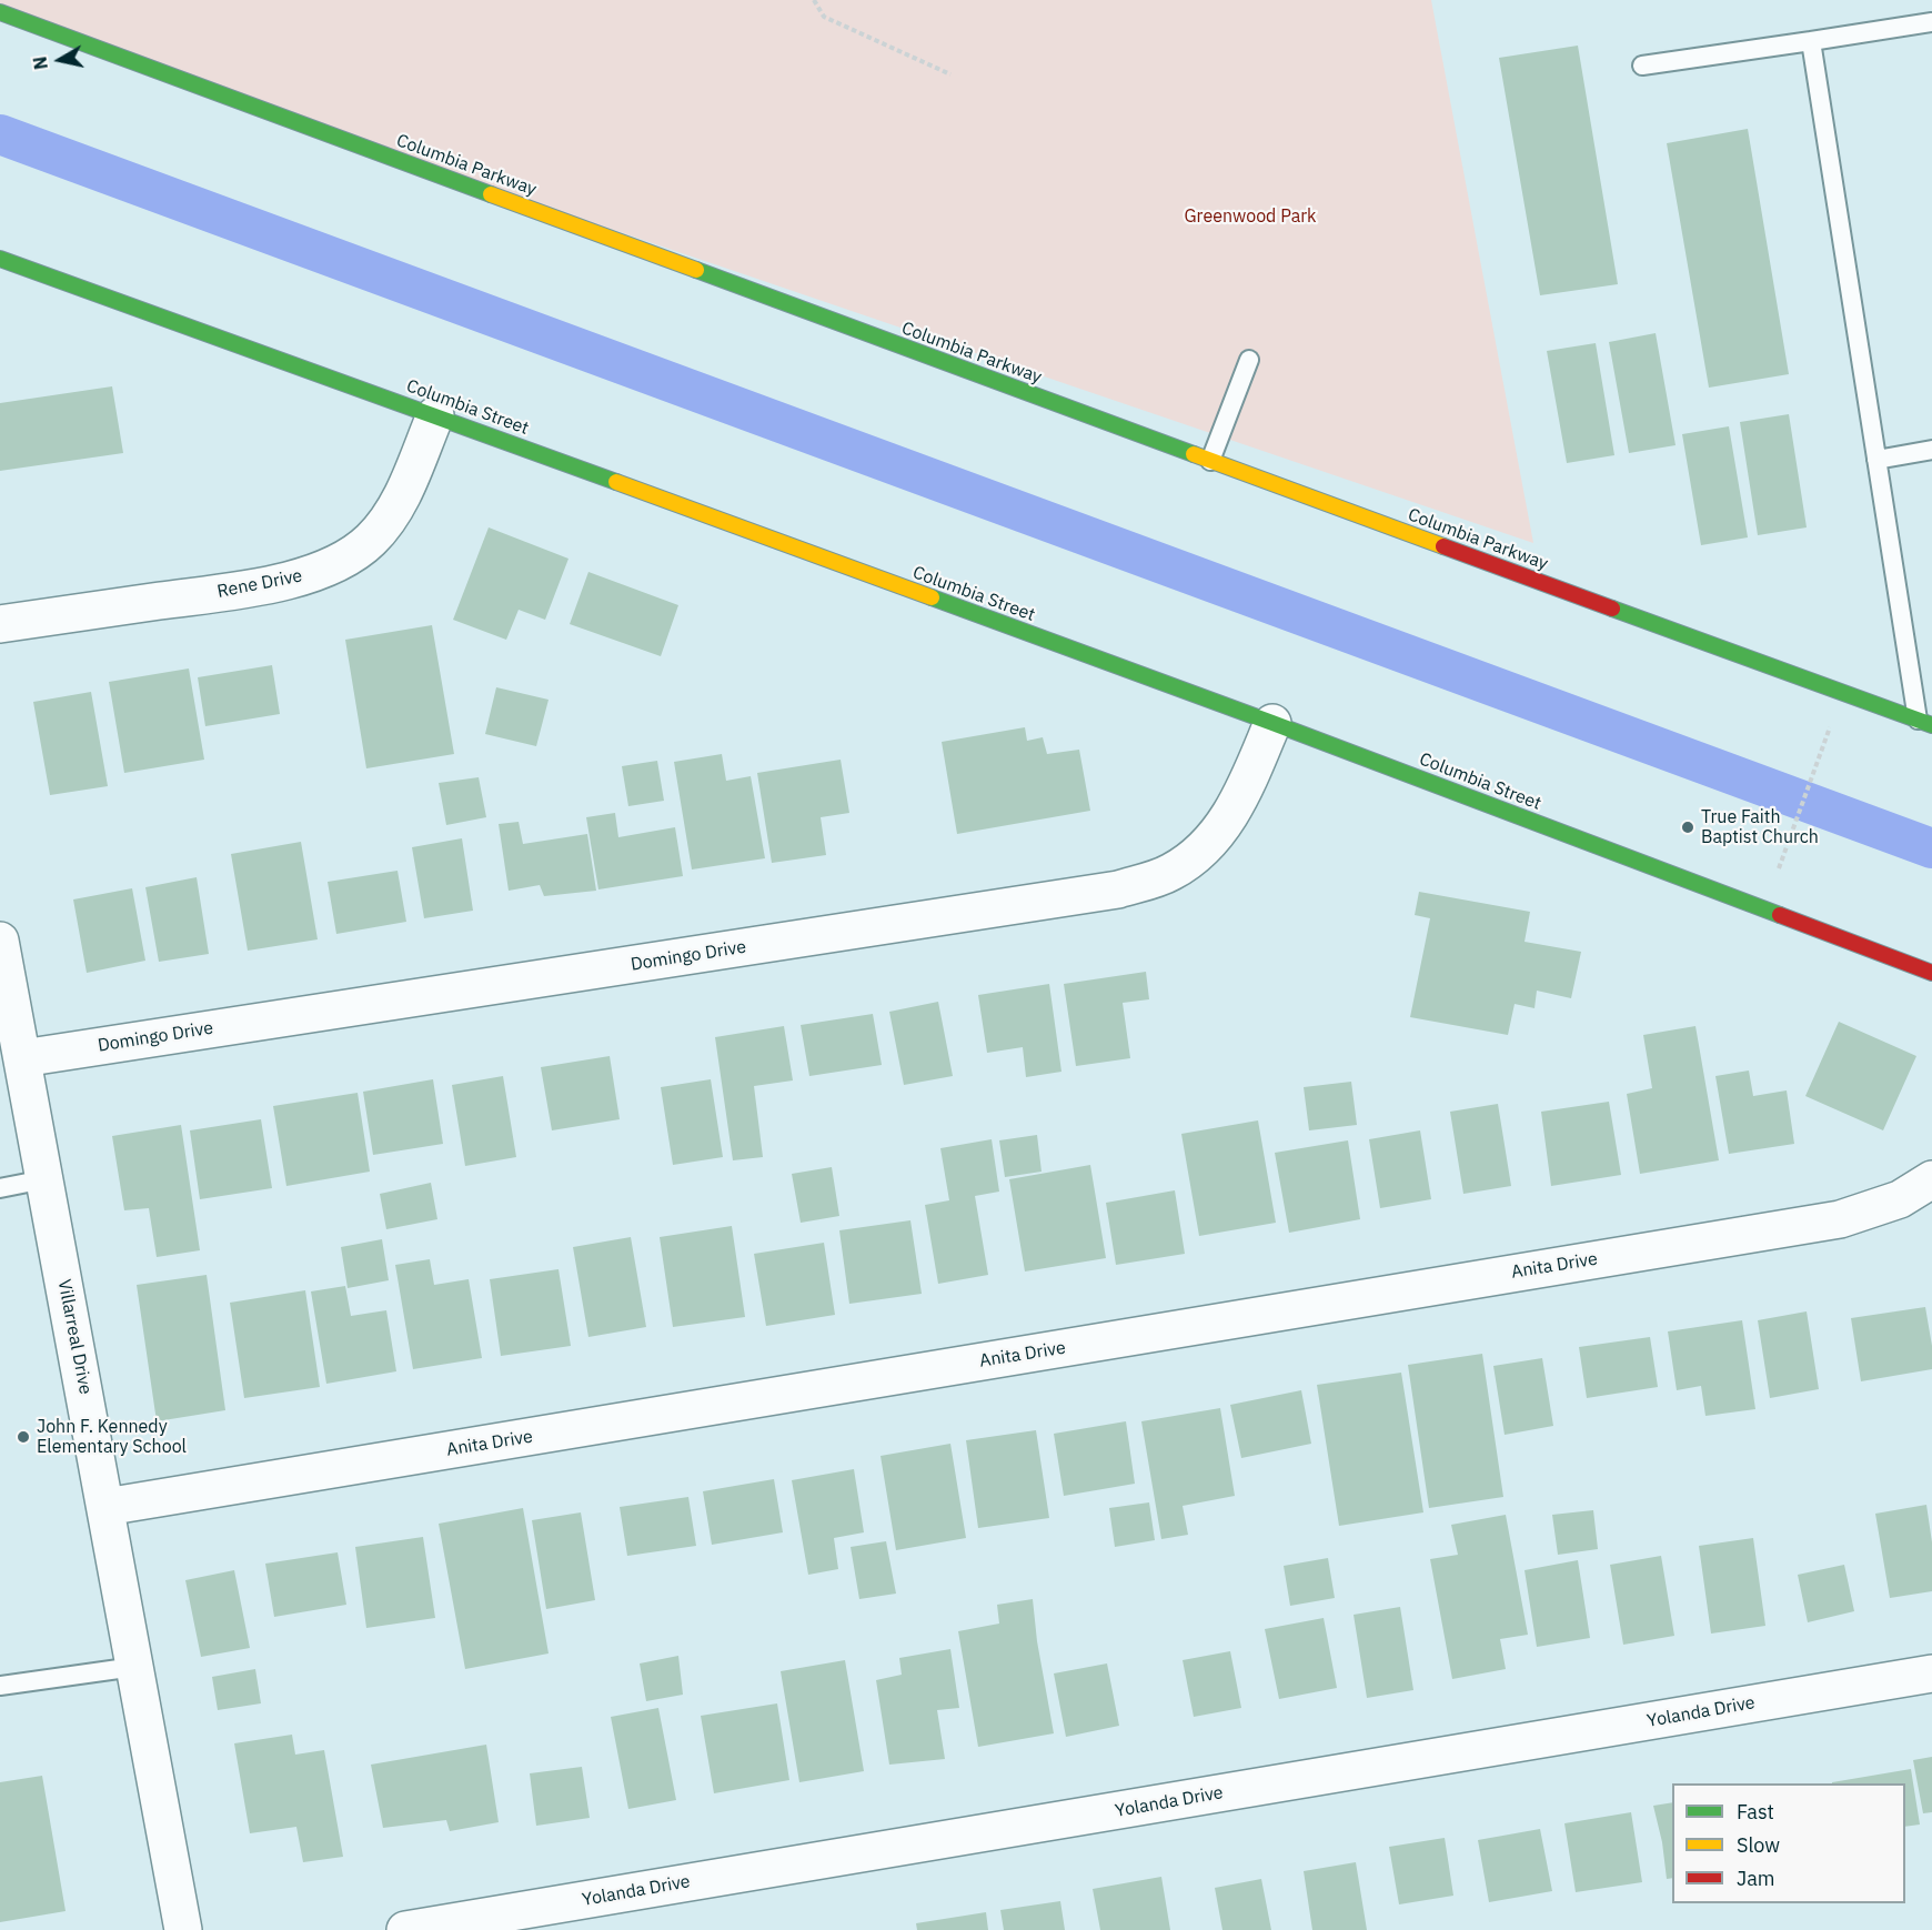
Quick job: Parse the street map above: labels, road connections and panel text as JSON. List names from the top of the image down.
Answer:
{
  "streets": {
    "street": [
      "Columbia Parkway",
      "Columbia Street",
      "Rene Drive",
      "Domingo Drive",
      "Anita Drive",
      "Villarreal Drive",
      "Yolanda Drive"
    ]
  },
  "crossings": [
    ["Columbia Street", "Rene Drive"],
    ["Columbia Street", "Domingo Drive"],
    ["Domingo Drive", "Villarreal Drive"],
    ["Anita Drive", "Villarreal Drive"]
  ],
  "parks": ["Greenwood Park"],
  "places": ["True Faith Baptist Church", "John F. Kennedy Elementary School"],
  "legend": ["Fast", "Slow", "Jam"],
  "north": "left"
}
